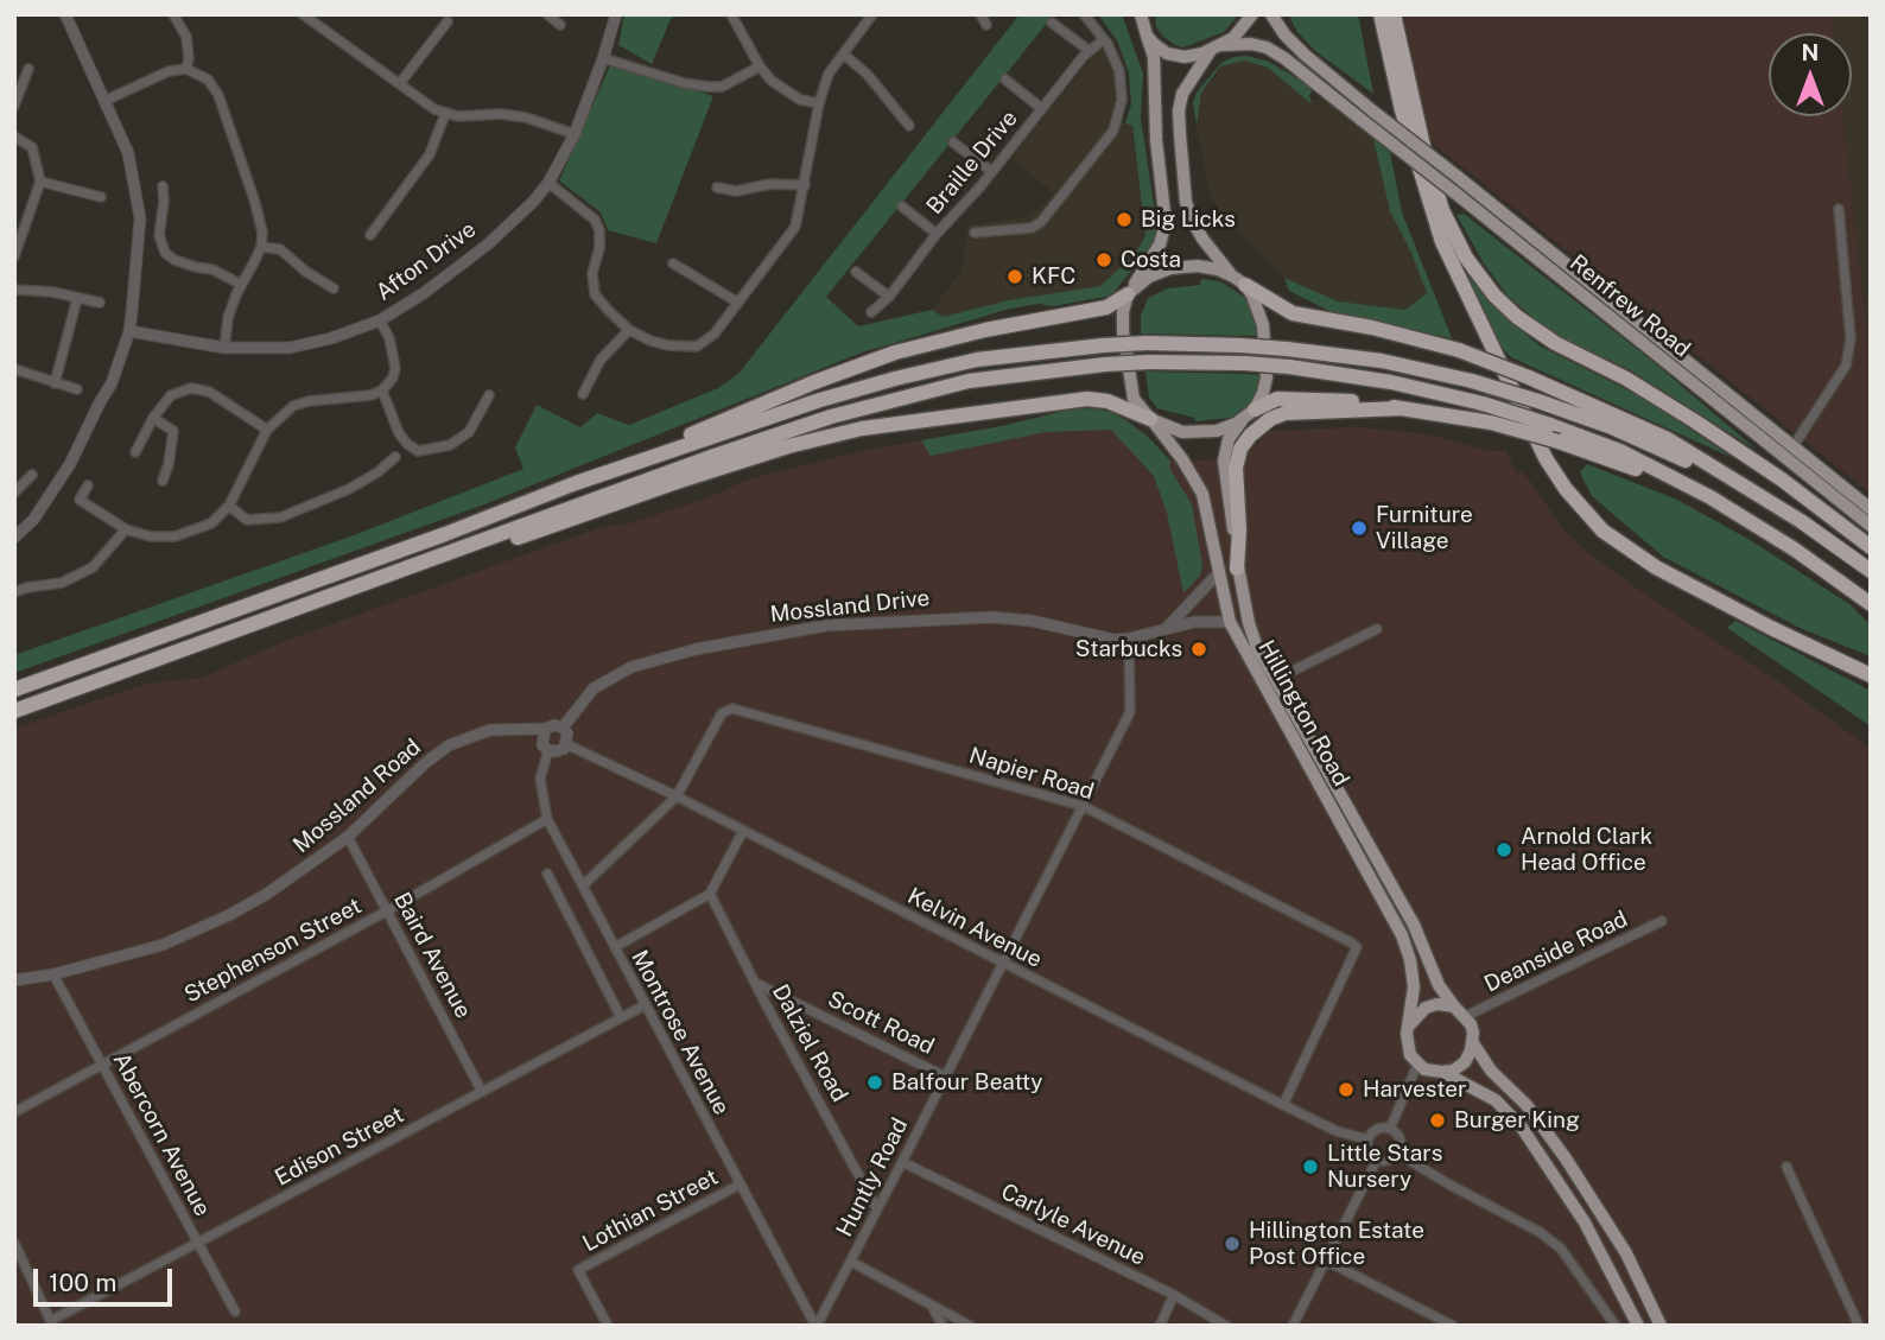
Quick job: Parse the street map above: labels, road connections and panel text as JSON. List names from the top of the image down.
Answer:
{
  "streets": {
    "main road": ["Renfrew Road", "Hillington Road"],
    "street": [
      "Braille Drive",
      "Afton Drive",
      "Mossland Drive",
      "Napier Road",
      "Mossland Road",
      "Kelvin Avenue",
      "Stephenson Street",
      "Deanside Road",
      "Baird Avenue",
      "Scott Road",
      "Montrose Avenue",
      "Dalziel Road",
      "Abercorn Avenue",
      "Edison Street",
      "Huntly Road",
      "Lothian Street",
      "Carlyle Avenue"
    ]
  },
  "crossings": [
    ["Mossland Drive", "Hillington Road"],
    ["Mossland Drive", "Mossland Road"],
    ["Mossland Drive", "Kelvin Avenue"],
    ["Mossland Drive", "Montrose Avenue"],
    ["Mossland Drive", "Huntly Road"],
    ["Hillington Road", "Deanside Road"],
    ["Napier Road", "Kelvin Avenue"],
    ["Napier Road", "Montrose Avenue"],
    ["Napier Road", "Huntly Road"],
    ["Mossland Road", "Kelvin Avenue"],
    ["Mossland Road", "Baird Avenue"],
    ["Mossland Road", "Montrose Avenue"],
    ["Mossland Road", "Abercorn Avenue"],
    ["Kelvin Avenue", "Montrose Avenue"],
    ["Kelvin Avenue", "Huntly Road"],
    ["Stephenson Street", "Baird Avenue"],
    ["Stephenson Street", "Montrose Avenue"],
    ["Stephenson Street", "Abercorn Avenue"],
    ["Baird Avenue", "Edison Street"],
    ["Scott Road", "Dalziel Road"],
    ["Scott Road", "Huntly Road"],
    ["Montrose Avenue", "Edison Street"],
    ["Montrose Avenue", "Huntly Road"],
    ["Montrose Avenue", "Lothian Street"],
    ["Dalziel Road", "Huntly Road"],
    ["Abercorn Avenue", "Edison Street"],
    ["Huntly Road", "Carlyle Avenue"]
  ],
  "places": [
    "Big Licks",
    "Costa",
    "KFC",
    "Furniture Village",
    "Starbucks",
    "Arnold Clark Head Office",
    "Balfour Beatty",
    "Harvester",
    "Burger King",
    "Little Stars Nursery",
    "Hillington Estate Post Office"
  ],
  "scale_bar": "100 m",
  "north": "top"
}
